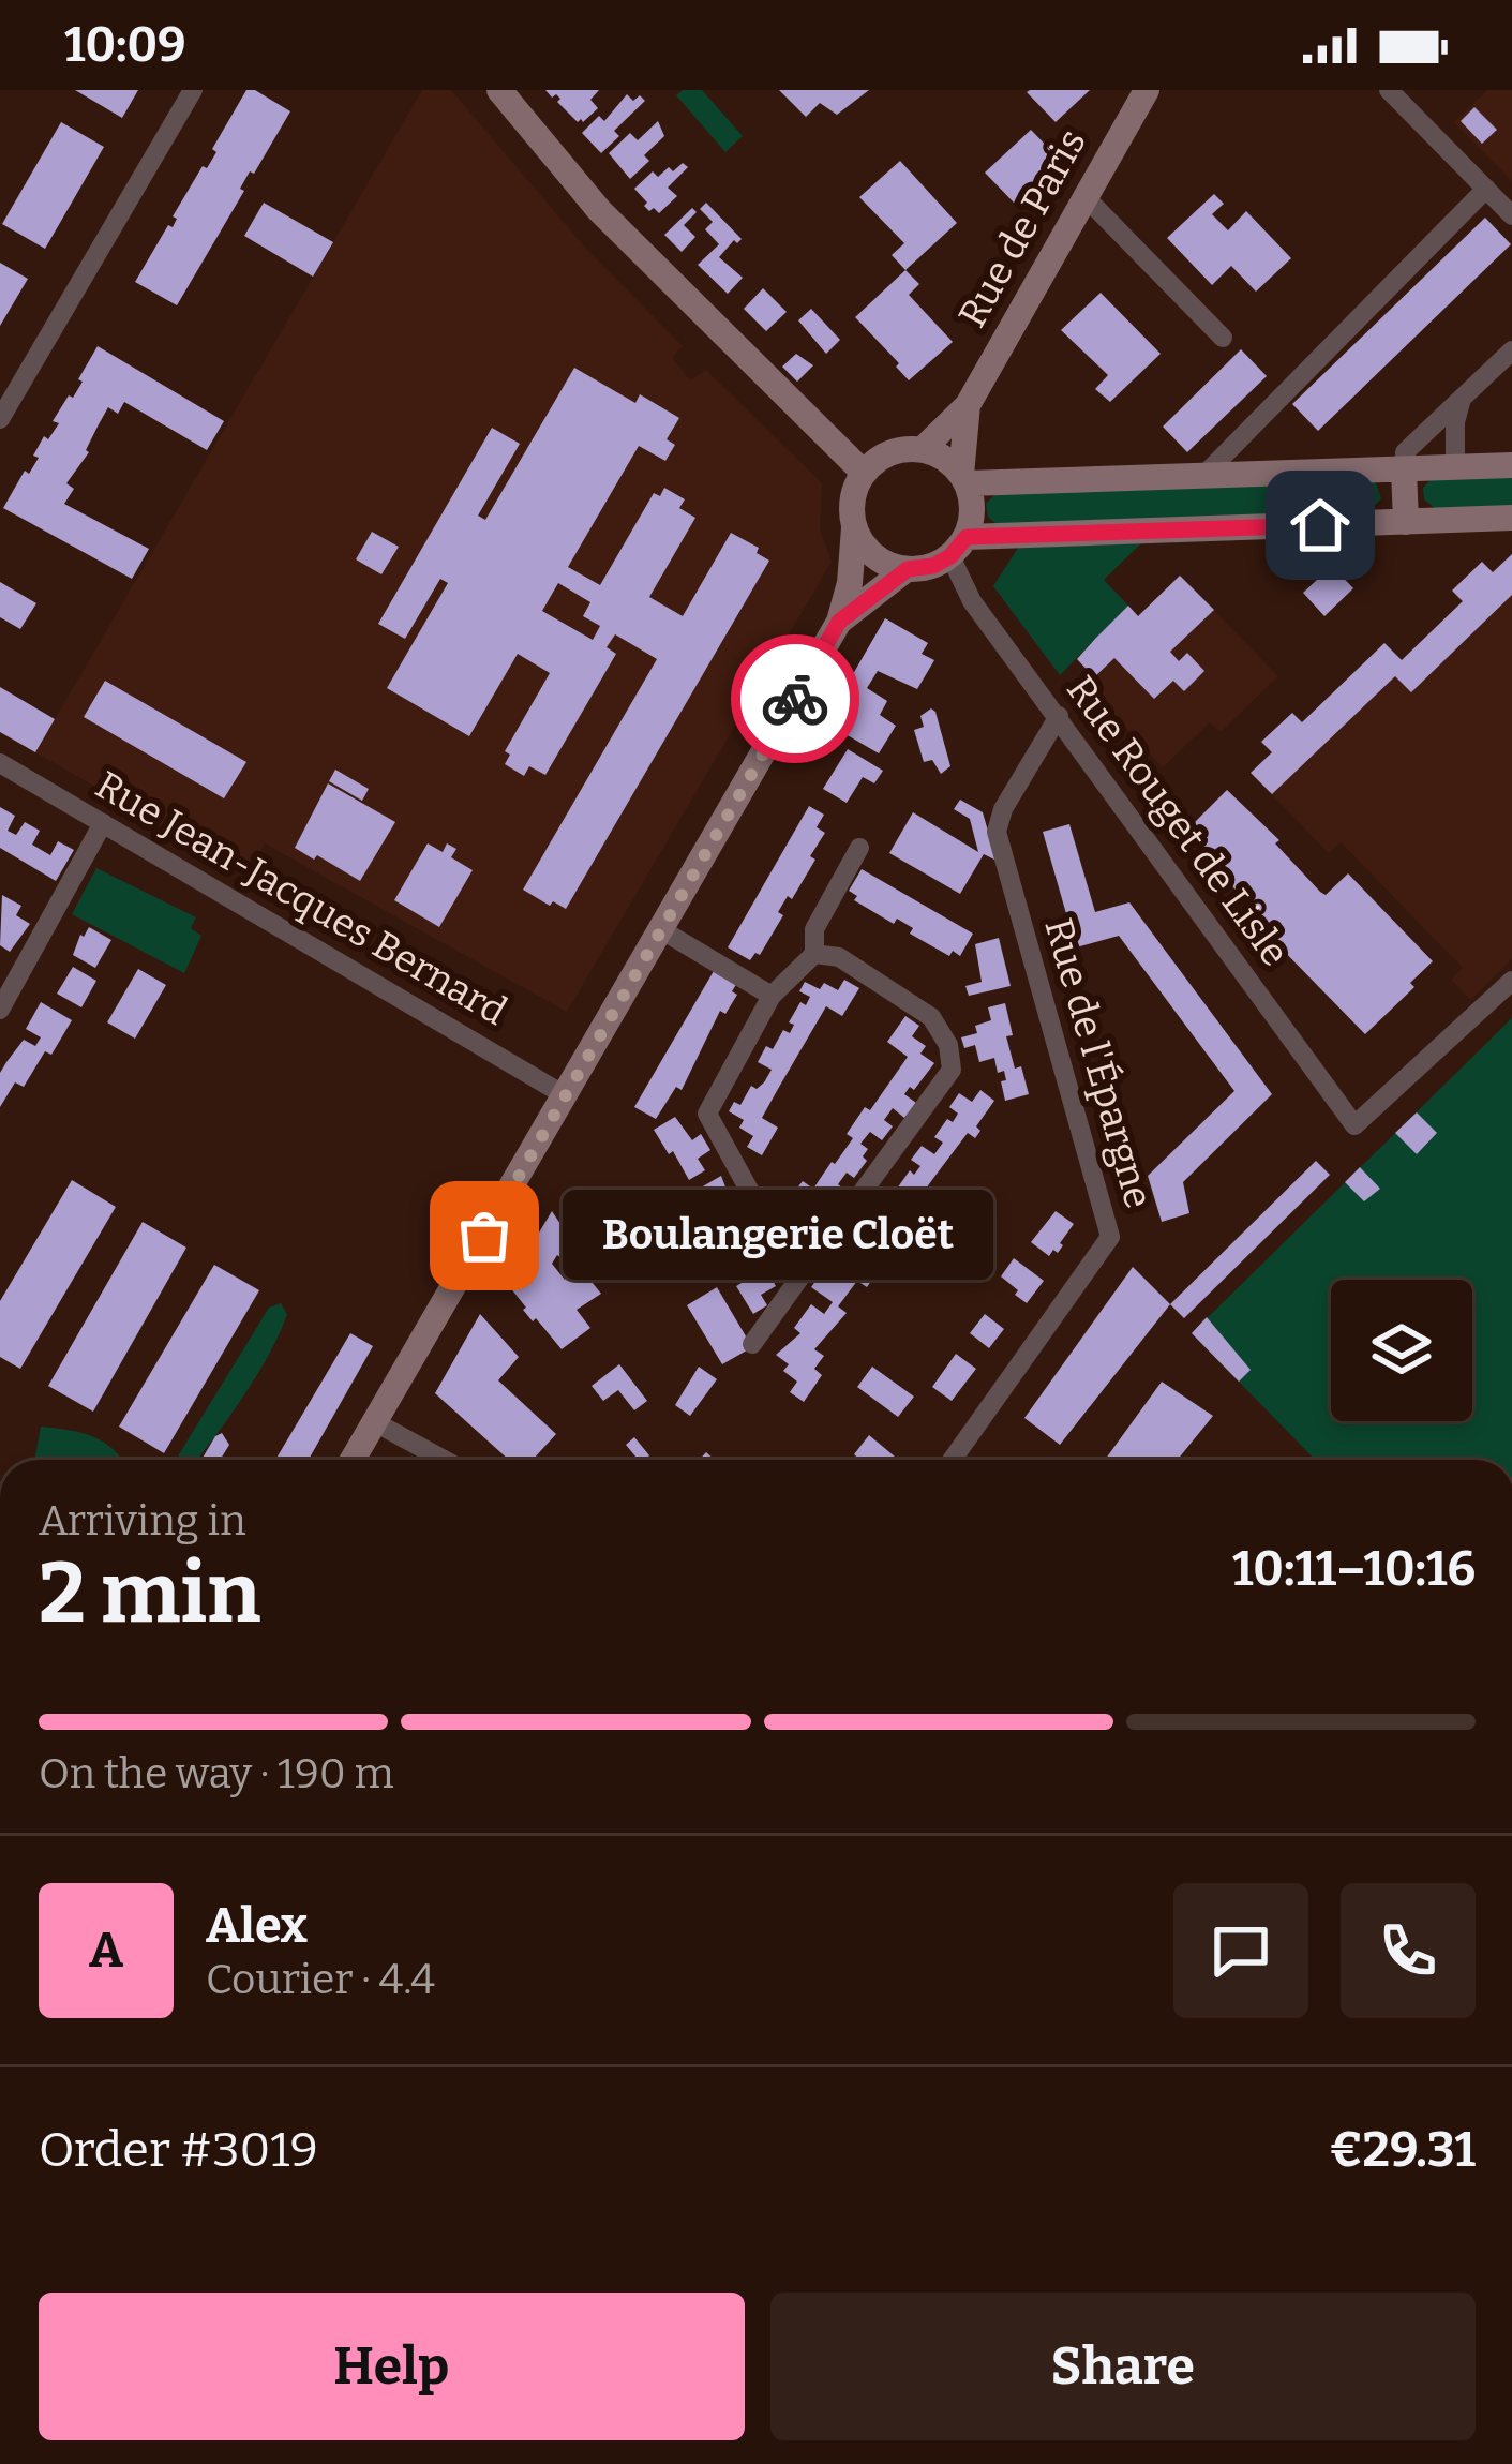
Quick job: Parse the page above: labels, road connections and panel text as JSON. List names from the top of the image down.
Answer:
{
  "streets": {
    "street": [
      "Rue de Paris",
      "Rue Rouget de Lisle",
      "Rue Jean-Jacques Bernard",
      "Rue de l'Épargne"
    ]
  },
  "crossings": [
    ["Rue de Paris", "Rue Rouget de Lisle"],
    ["Rue Rouget de Lisle", "Rue de l'Épargne"]
  ],
  "places": ["Boulangerie Cloët"],
  "page": {
    "status": "10:09",
    "bubble": "Boulangerie Cloët",
    "heading": ["2 min", "Arriving in", "10:11–10:16"],
    "panel": [
      "Alex",
      "Courier · 4.4",
      "Order #3019",
      "€29.31"
    ],
    "bar": "On the way · 190 m",
    "round": "A",
    "buttons": ["Help", "Share"]
  }
}
